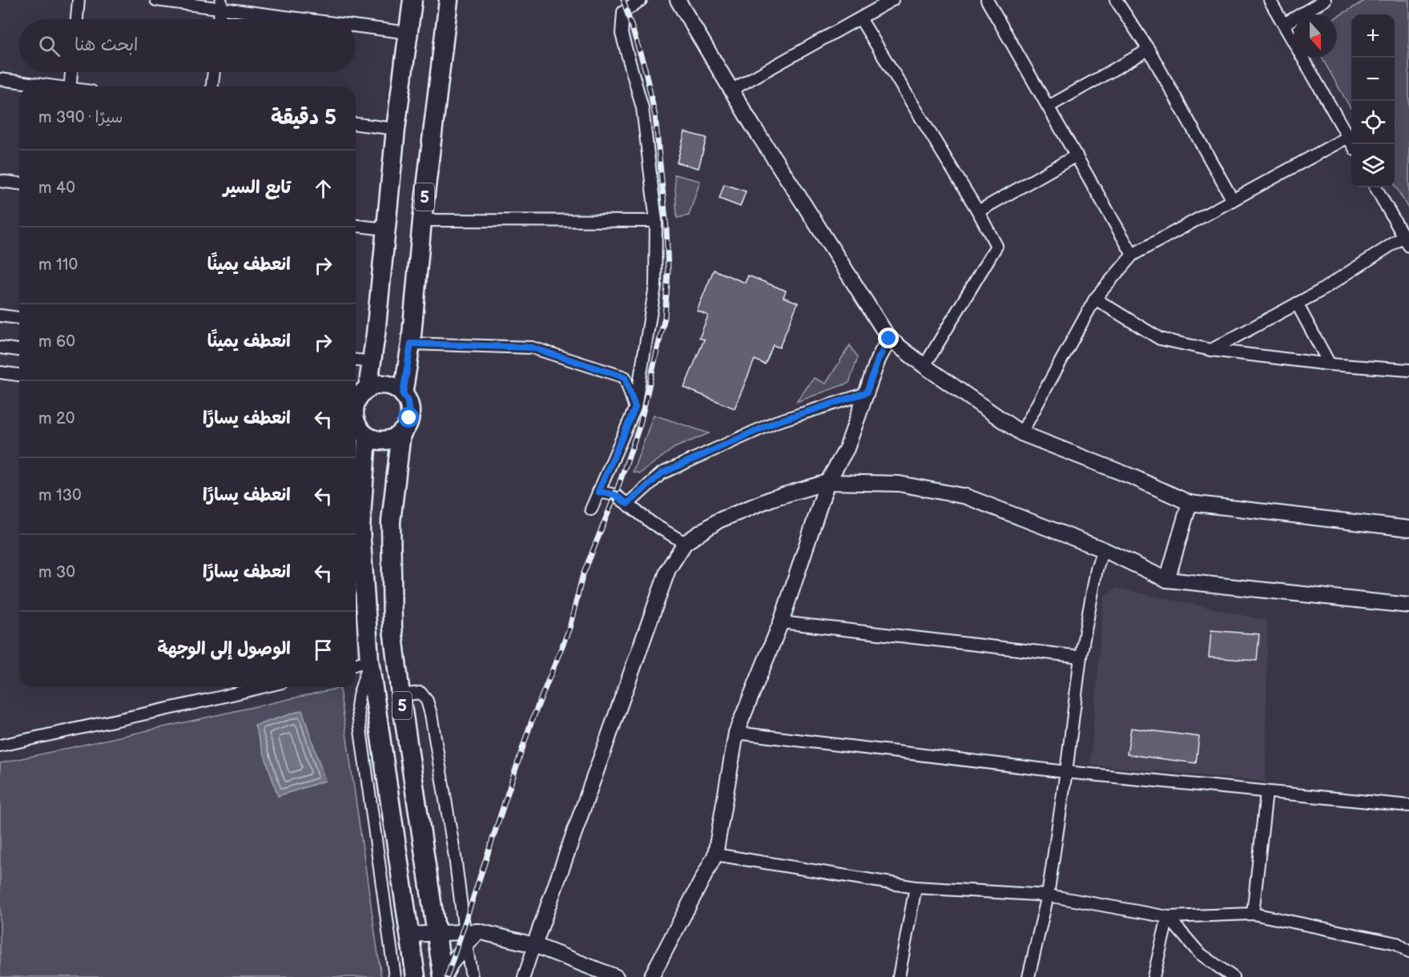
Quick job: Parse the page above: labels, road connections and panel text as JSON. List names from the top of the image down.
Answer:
{
  "streets": {
    "main road": ["5"]
  },
  "north": "bottom",
  "page": {
    "map_buttons": ["+", "−"],
    "search": "ابحث هنا",
    "heading": ["5 دقيقة", "سيرًا · 390 m"],
    "list": [
      ["تابع السير", "40 m"],
      ["انعطف يمينًا", "110 m"],
      ["انعطف يمينًا", "60 m"],
      ["انعطف يسارًا", "20 m"],
      ["انعطف يسارًا", "130 m"],
      ["انعطف يسارًا", "30 m"],
      "الوصول إلى الوجهة"
    ]
  }
}
